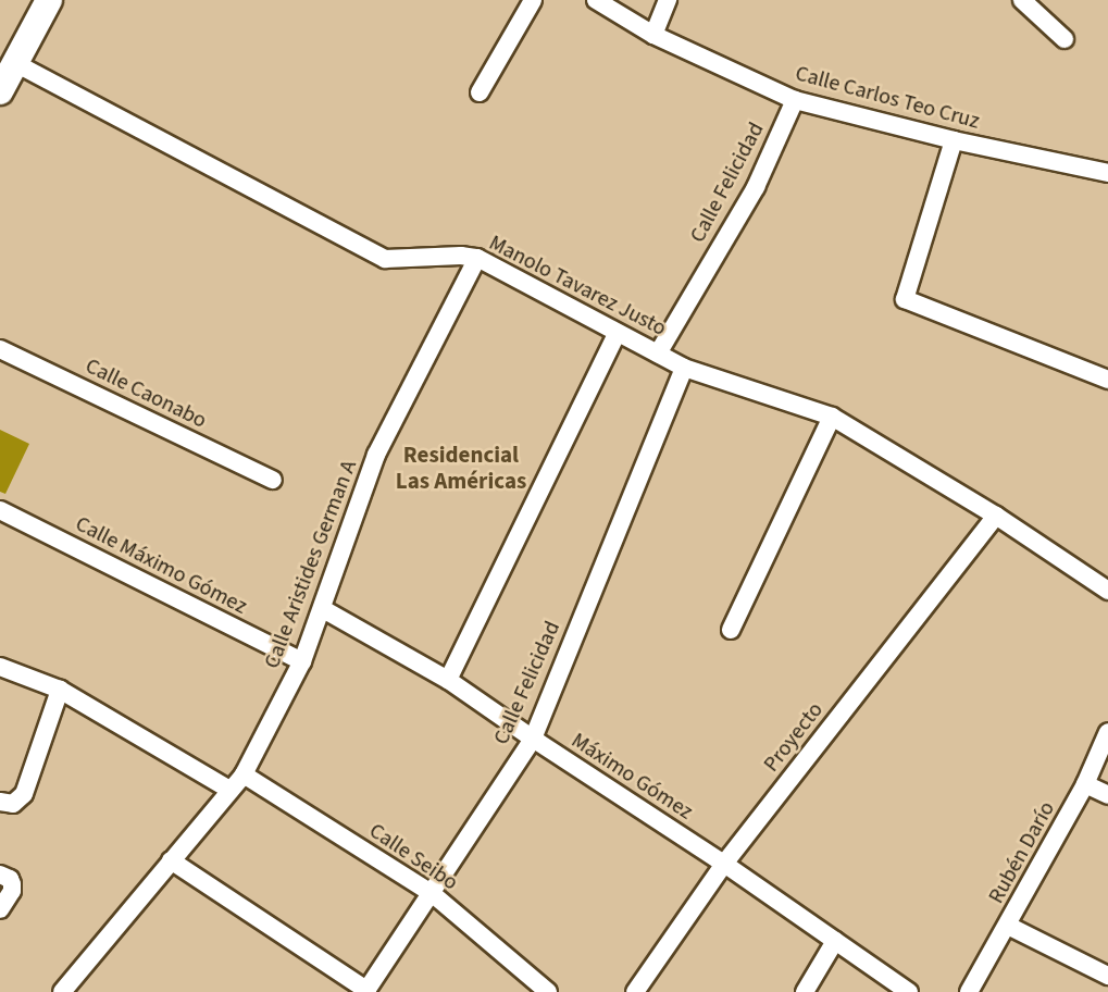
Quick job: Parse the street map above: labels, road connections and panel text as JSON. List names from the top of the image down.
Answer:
{
  "streets": {
    "street": [
      "Calle Carlos Teo Cruz",
      "Calle Felicidad",
      "Manolo Tavarez Justo",
      "Calle Caonabo",
      "Calle Aristides German A",
      "Calle Máximo Gómez",
      "Proyecto",
      "Máximo Gómez",
      "Rubén Darío",
      "Calle Seibo"
    ]
  },
  "crossings": [
    ["Calle Carlos Teo Cruz", "Calle Felicidad"],
    ["Calle Felicidad", "Manolo Tavarez Justo"],
    ["Calle Felicidad", "Máximo Gómez"],
    ["Calle Felicidad", "Calle Seibo"],
    ["Manolo Tavarez Justo", "Calle Aristides German A"],
    ["Manolo Tavarez Justo", "Proyecto"],
    ["Calle Aristides German A", "Calle Máximo Gómez"],
    ["Calle Aristides German A", "Máximo Gómez"],
    ["Calle Aristides German A", "Calle Seibo"],
    ["Proyecto", "Máximo Gómez"]
  ],
  "districts": ["Residencial Las Américas"]
}
